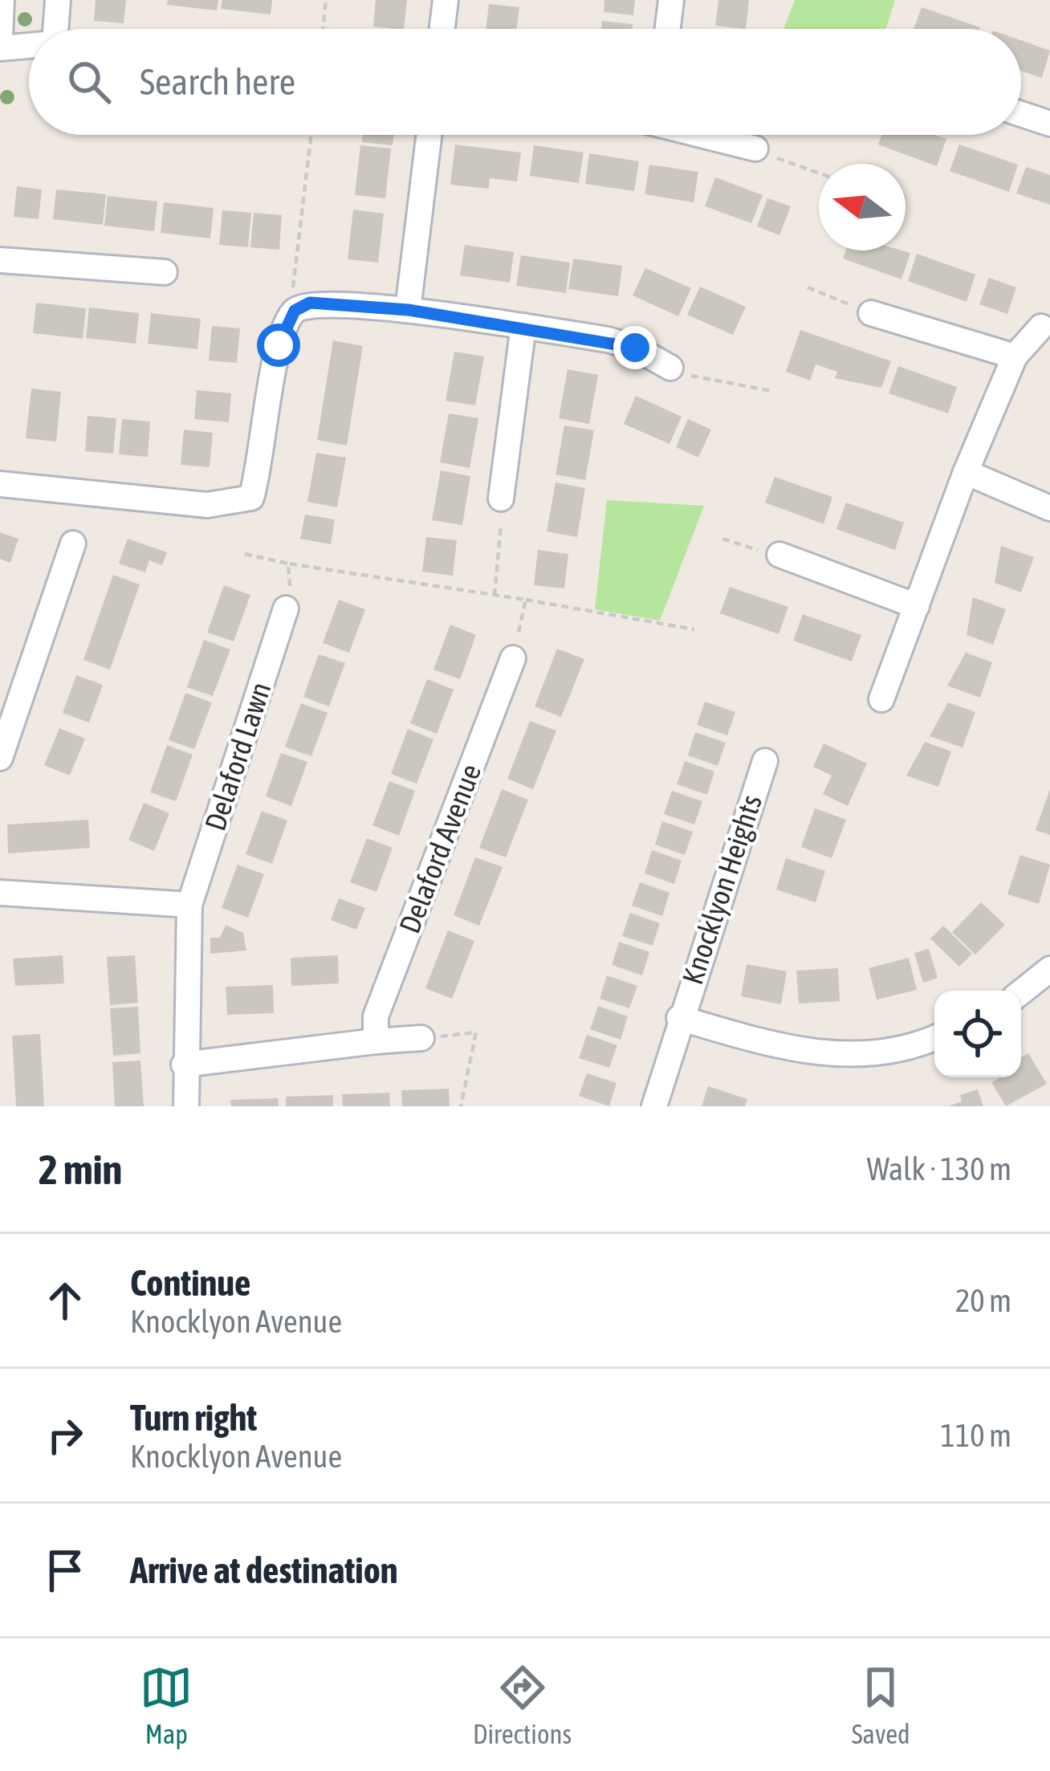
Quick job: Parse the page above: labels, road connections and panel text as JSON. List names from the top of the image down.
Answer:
{
  "streets": {
    "street": ["Delaford Lawn", "Delaford Avenue", "Knocklyon Heights"]
  },
  "north": "left",
  "page": {
    "search": "Search here",
    "heading": ["2 min", "Walk · 130 m"],
    "list": [
      ["Continue", "Knocklyon Avenue", "20 m"],
      ["Turn right", "Knocklyon Avenue", "110 m"],
      "Arrive at destination"
    ],
    "nav": ["Map", "Directions", "Saved"]
  }
}
